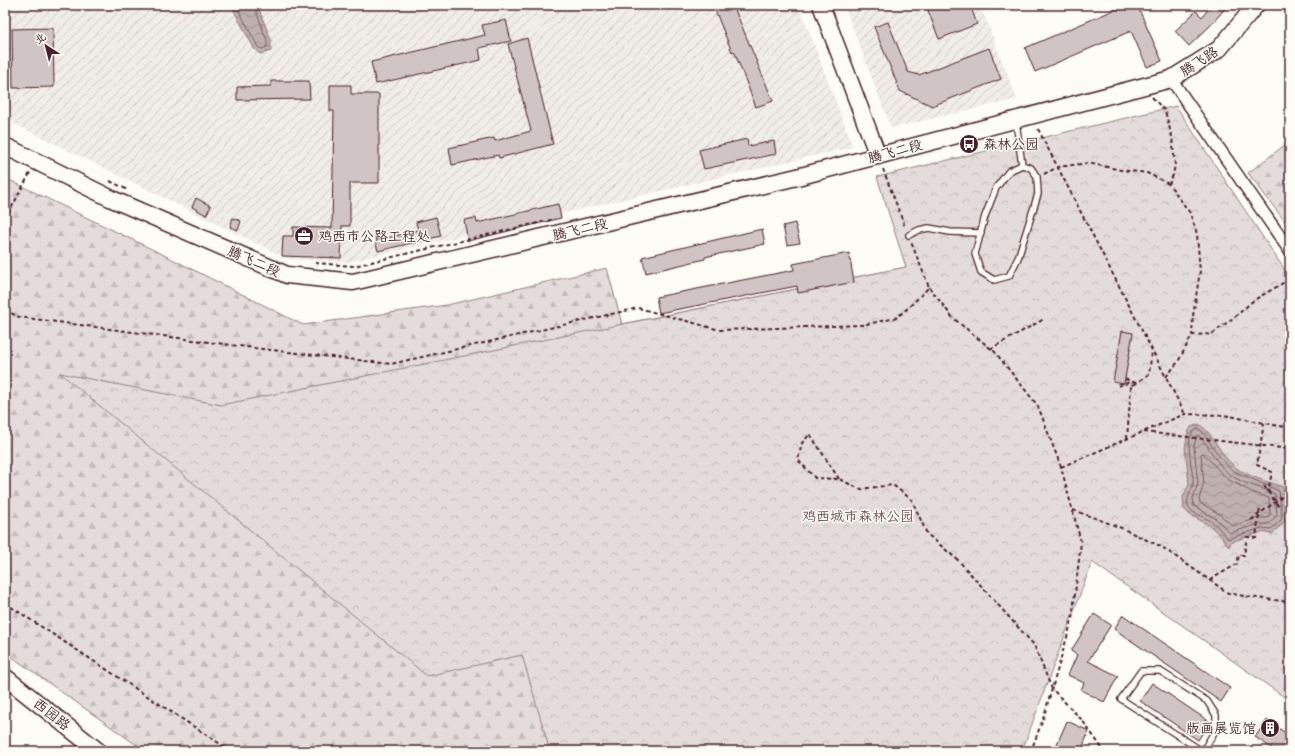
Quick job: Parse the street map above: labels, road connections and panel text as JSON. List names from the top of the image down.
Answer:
{
  "streets": {
    "street": ["腾飞路", "腾飞二段", "西园路"]
  },
  "crossings": [
    ["腾飞路", "腾飞二段"]
  ],
  "parks": ["鸡西城市森林公园"],
  "places": {
    "bus stop": ["森林公园"],
    "office": ["鸡西市公路工程处"],
    "building": ["版画展览馆"]
  },
  "north": "top left"
}
